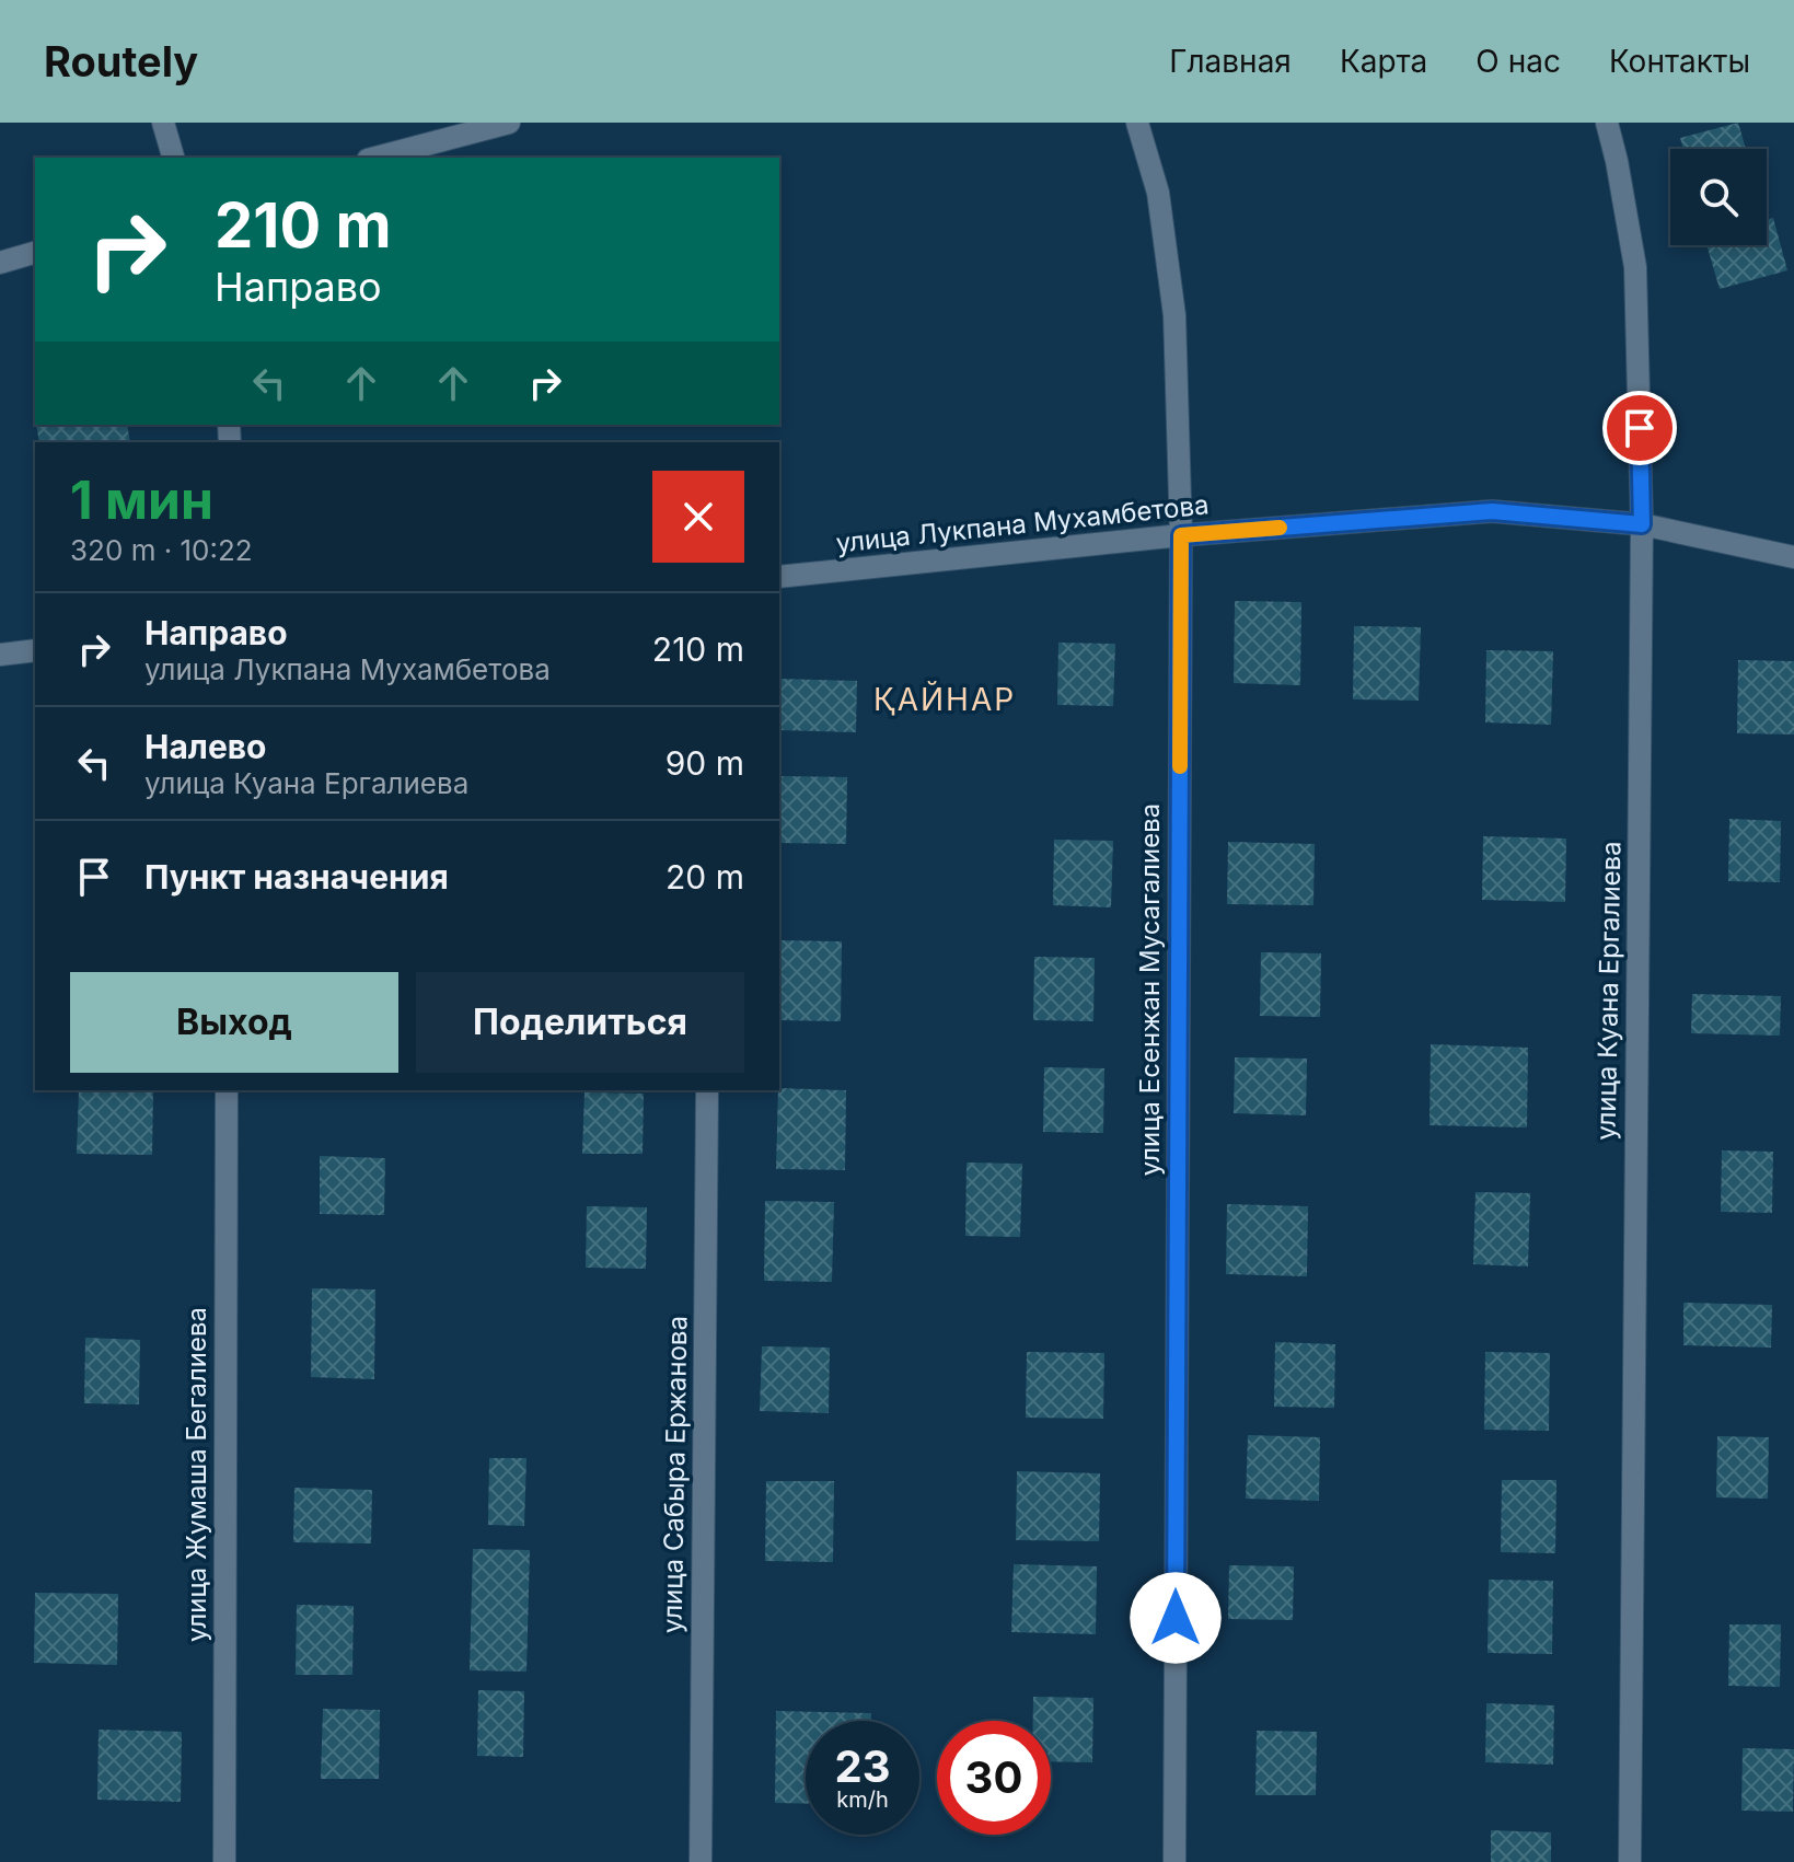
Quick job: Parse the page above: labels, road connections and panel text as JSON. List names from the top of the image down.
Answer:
{
  "streets": {
    "street": [
      "улица Лукпана Мухамбетова",
      "улица Есенжан Мусагалиева",
      "улица Куана Ергалиева",
      "улица Жумаша Бегалиева",
      "улица Сабыра Ержанова"
    ]
  },
  "crossings": [
    ["улица Лукпана Мухамбетова", "улица Есенжан Мусагалиева"],
    ["улица Лукпана Мухамбетова", "улица Куана Ергалиева"]
  ],
  "districts": ["ҚАЙНАР"],
  "page": {
    "header": "Routely",
    "nav": [
      "Главная",
      "Карта",
      "О нас",
      "Контакты"
    ],
    "turn": ["210 m", "Направо"],
    "heading": ["1 мин", "320 m · 10:22"],
    "list": [
      {
        "name": "Направо",
        "note": "улица Лукпана Мухамбетова",
        "value": "210 m"
      },
      {
        "name": "Налево",
        "note": "улица Куана Ергалиева",
        "value": "90 m"
      },
      {
        "name": "Пункт назначения",
        "value": "20 m"
      }
    ],
    "buttons": ["Выход", "Поделиться"],
    "speed": "23 km/h",
    "limit": "30"
  }
}
